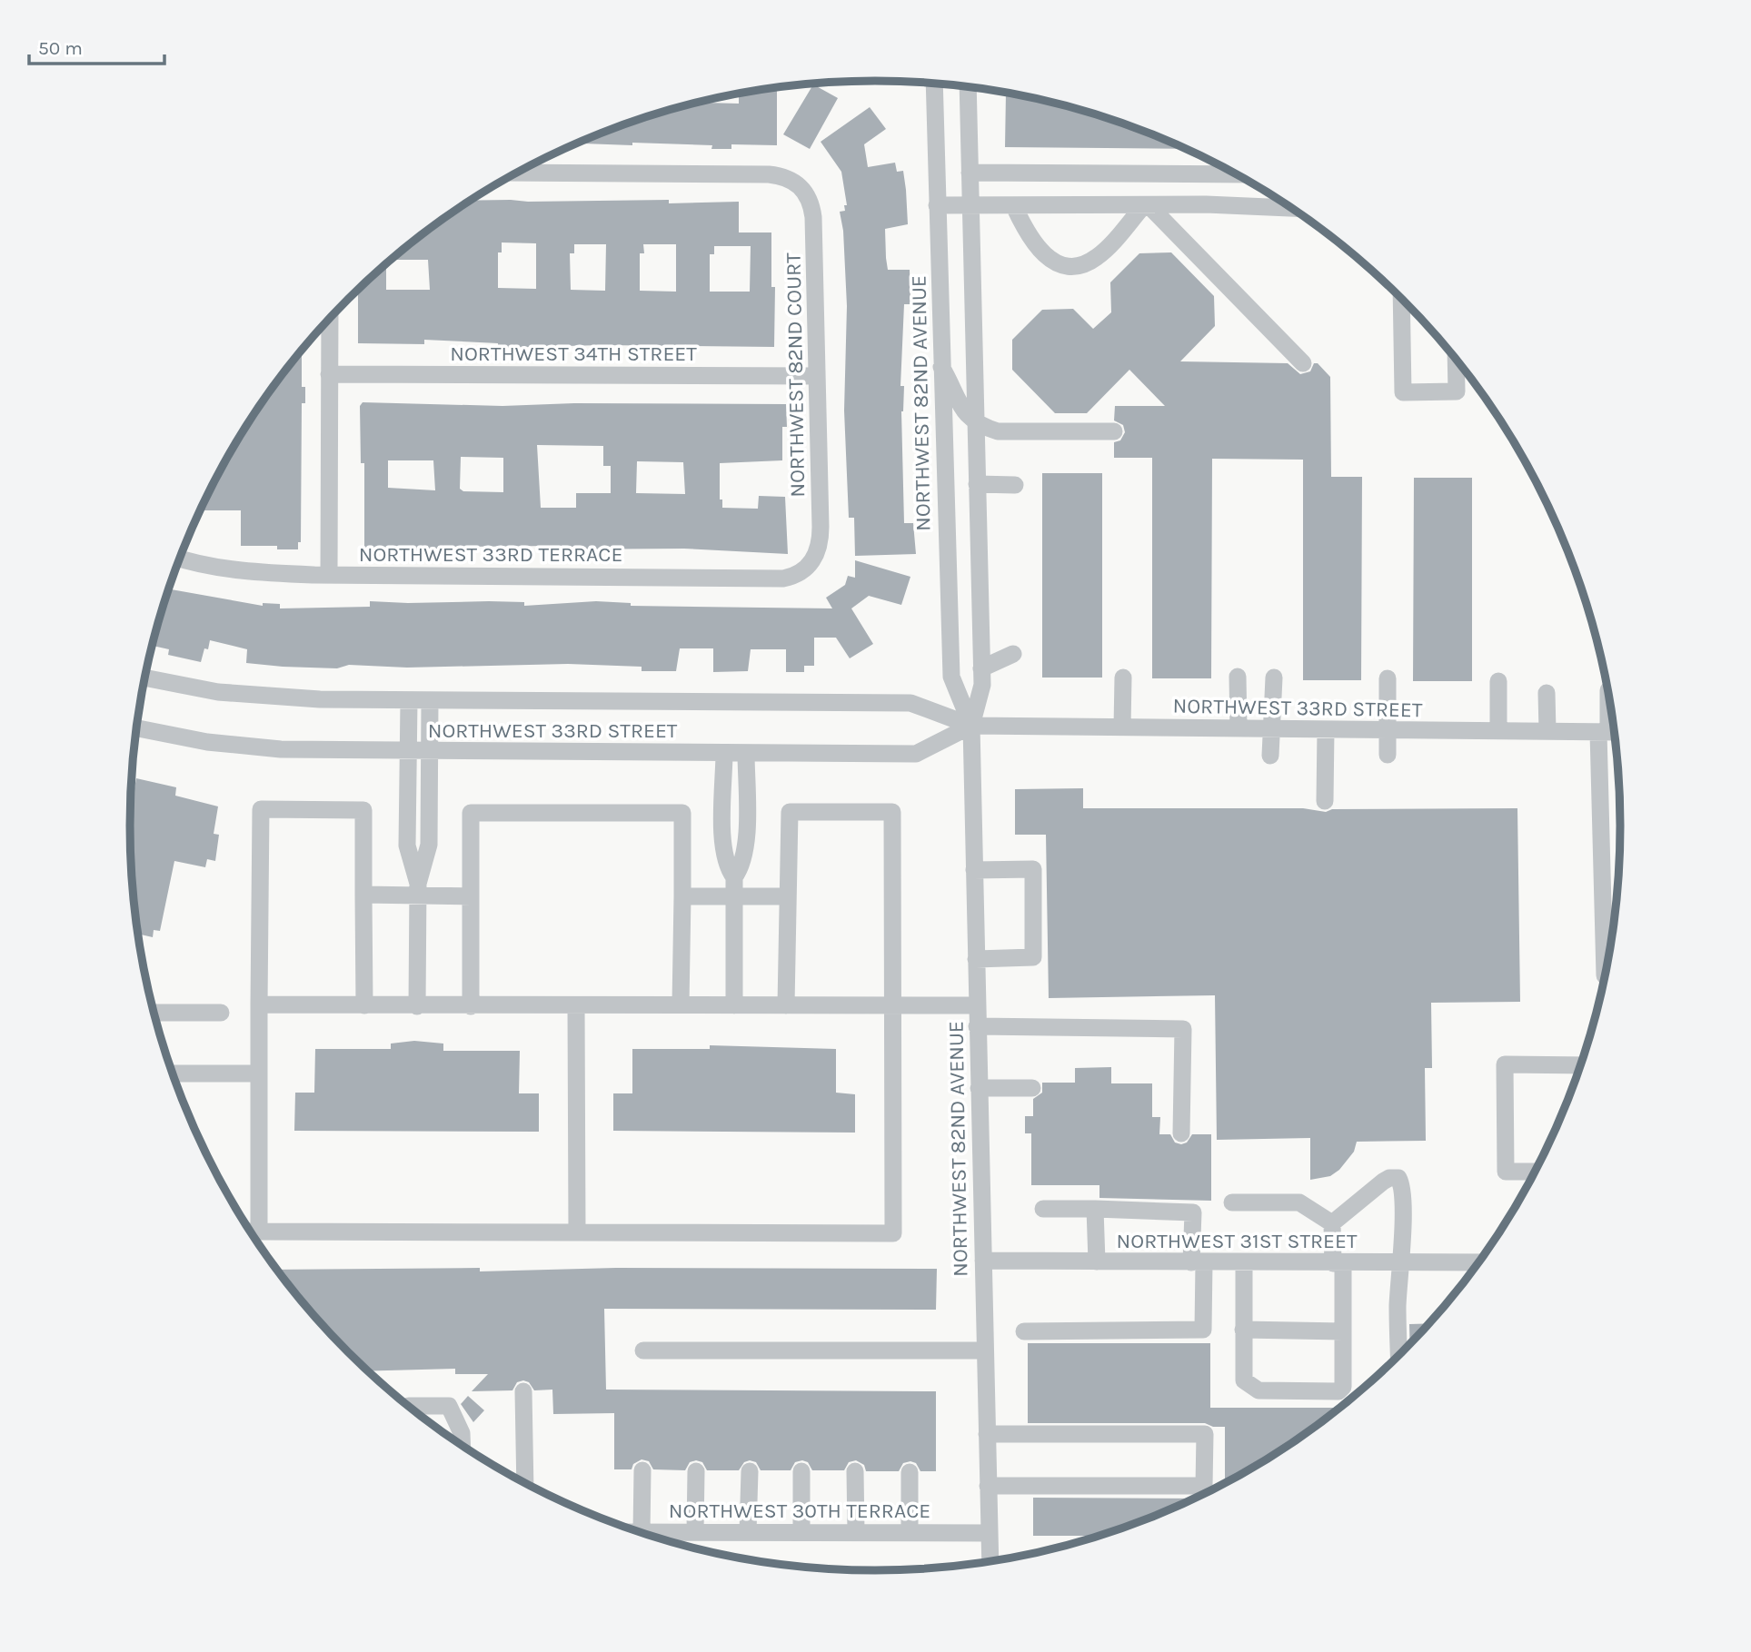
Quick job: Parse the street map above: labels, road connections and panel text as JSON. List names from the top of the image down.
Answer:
{
  "streets": {
    "street": [
      "NORTHWEST 34TH STREET",
      "NORTHWEST 82ND COURT",
      "NORTHWEST 82ND AVENUE",
      "NORTHWEST 33RD TERRACE",
      "NORTHWEST 33RD STREET",
      "NORTHWEST 31ST STREET",
      "NORTHWEST 30TH TERRACE"
    ]
  },
  "crossings": [
    ["NORTHWEST 34TH STREET", "NORTHWEST 82ND COURT"],
    ["NORTHWEST 82ND COURT", "NORTHWEST 33RD TERRACE"],
    ["NORTHWEST 82ND AVENUE", "NORTHWEST 33RD STREET"],
    ["NORTHWEST 82ND AVENUE", "NORTHWEST 31ST STREET"],
    ["NORTHWEST 82ND AVENUE", "NORTHWEST 30TH TERRACE"]
  ],
  "scale_bar": "50 m"
}
